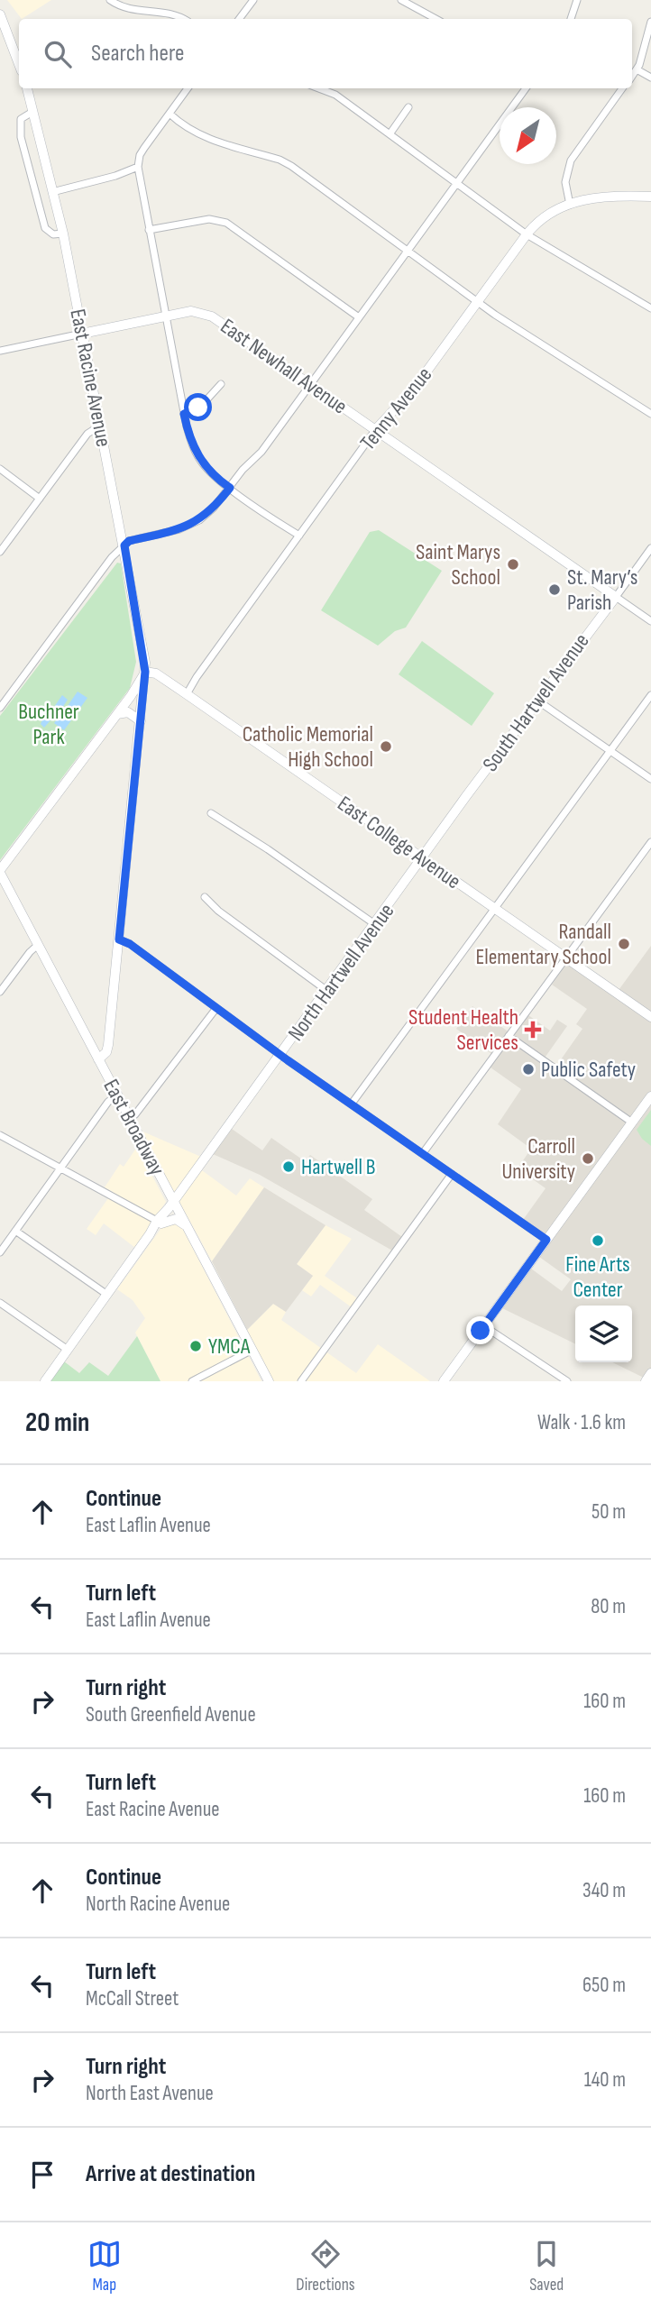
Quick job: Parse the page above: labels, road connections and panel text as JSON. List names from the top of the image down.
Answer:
{
  "streets": {
    "street": [
      "East Newhall Avenue",
      "East Racine Avenue",
      "Tenny Avenue",
      "South Hartwell Avenue",
      "East College Avenue",
      "North Hartwell Avenue",
      "East Broadway"
    ]
  },
  "crossings": [
    ["East Newhall Avenue", "East Racine Avenue"],
    ["East Newhall Avenue", "Tenny Avenue"],
    ["East Newhall Avenue", "South Hartwell Avenue"],
    ["East Racine Avenue", "East College Avenue"],
    ["East Racine Avenue", "East Broadway"],
    ["Tenny Avenue", "East College Avenue"],
    ["South Hartwell Avenue", "East College Avenue"],
    ["South Hartwell Avenue", "North Hartwell Avenue"],
    ["East College Avenue", "North Hartwell Avenue"],
    ["North Hartwell Avenue", "East Broadway"]
  ],
  "parks": ["Buchner Park"],
  "places": {
    "other": [
      "Saint Marys School",
      "St. Mary’s Parish",
      "Catholic Memorial High School",
      "Randall Elementary School",
      "Public Safety",
      "Carroll University",
      "Hartwell B",
      "Fine Arts Center",
      "YMCA"
    ],
    "health": ["Student Health Services"]
  },
  "north": "bottom left",
  "page": {
    "search": "Search here",
    "heading": ["20 min", "Walk · 1.6 km"],
    "list": [
      ["Continue", "East Laflin Avenue", "50 m"],
      ["Turn left", "East Laflin Avenue", "80 m"],
      ["Turn right", "South Greenfield Avenue", "160 m"],
      ["Turn left", "East Racine Avenue", "160 m"],
      ["Continue", "North Racine Avenue", "340 m"],
      ["Turn left", "McCall Street", "650 m"],
      ["Turn right", "North East Avenue", "140 m"],
      "Arrive at destination"
    ],
    "nav": ["Map", "Directions", "Saved"]
  }
}
